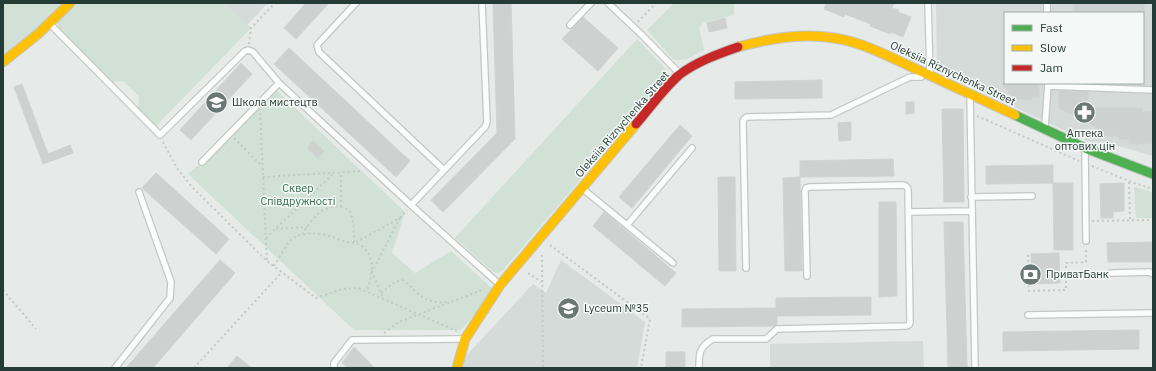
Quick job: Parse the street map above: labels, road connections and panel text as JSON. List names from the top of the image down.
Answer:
{
  "streets": {
    "street": ["Oleksiia Riznychenka Street"]
  },
  "parks": ["Сквер Співдружності"],
  "places": {
    "school or university": ["Школа мистецтв", "Lyceum №35"],
    "pharmacy": ["Аптека оптових цін"],
    "bank": ["ПриватБанк"]
  },
  "legend": ["Fast", "Slow", "Jam"]
}
